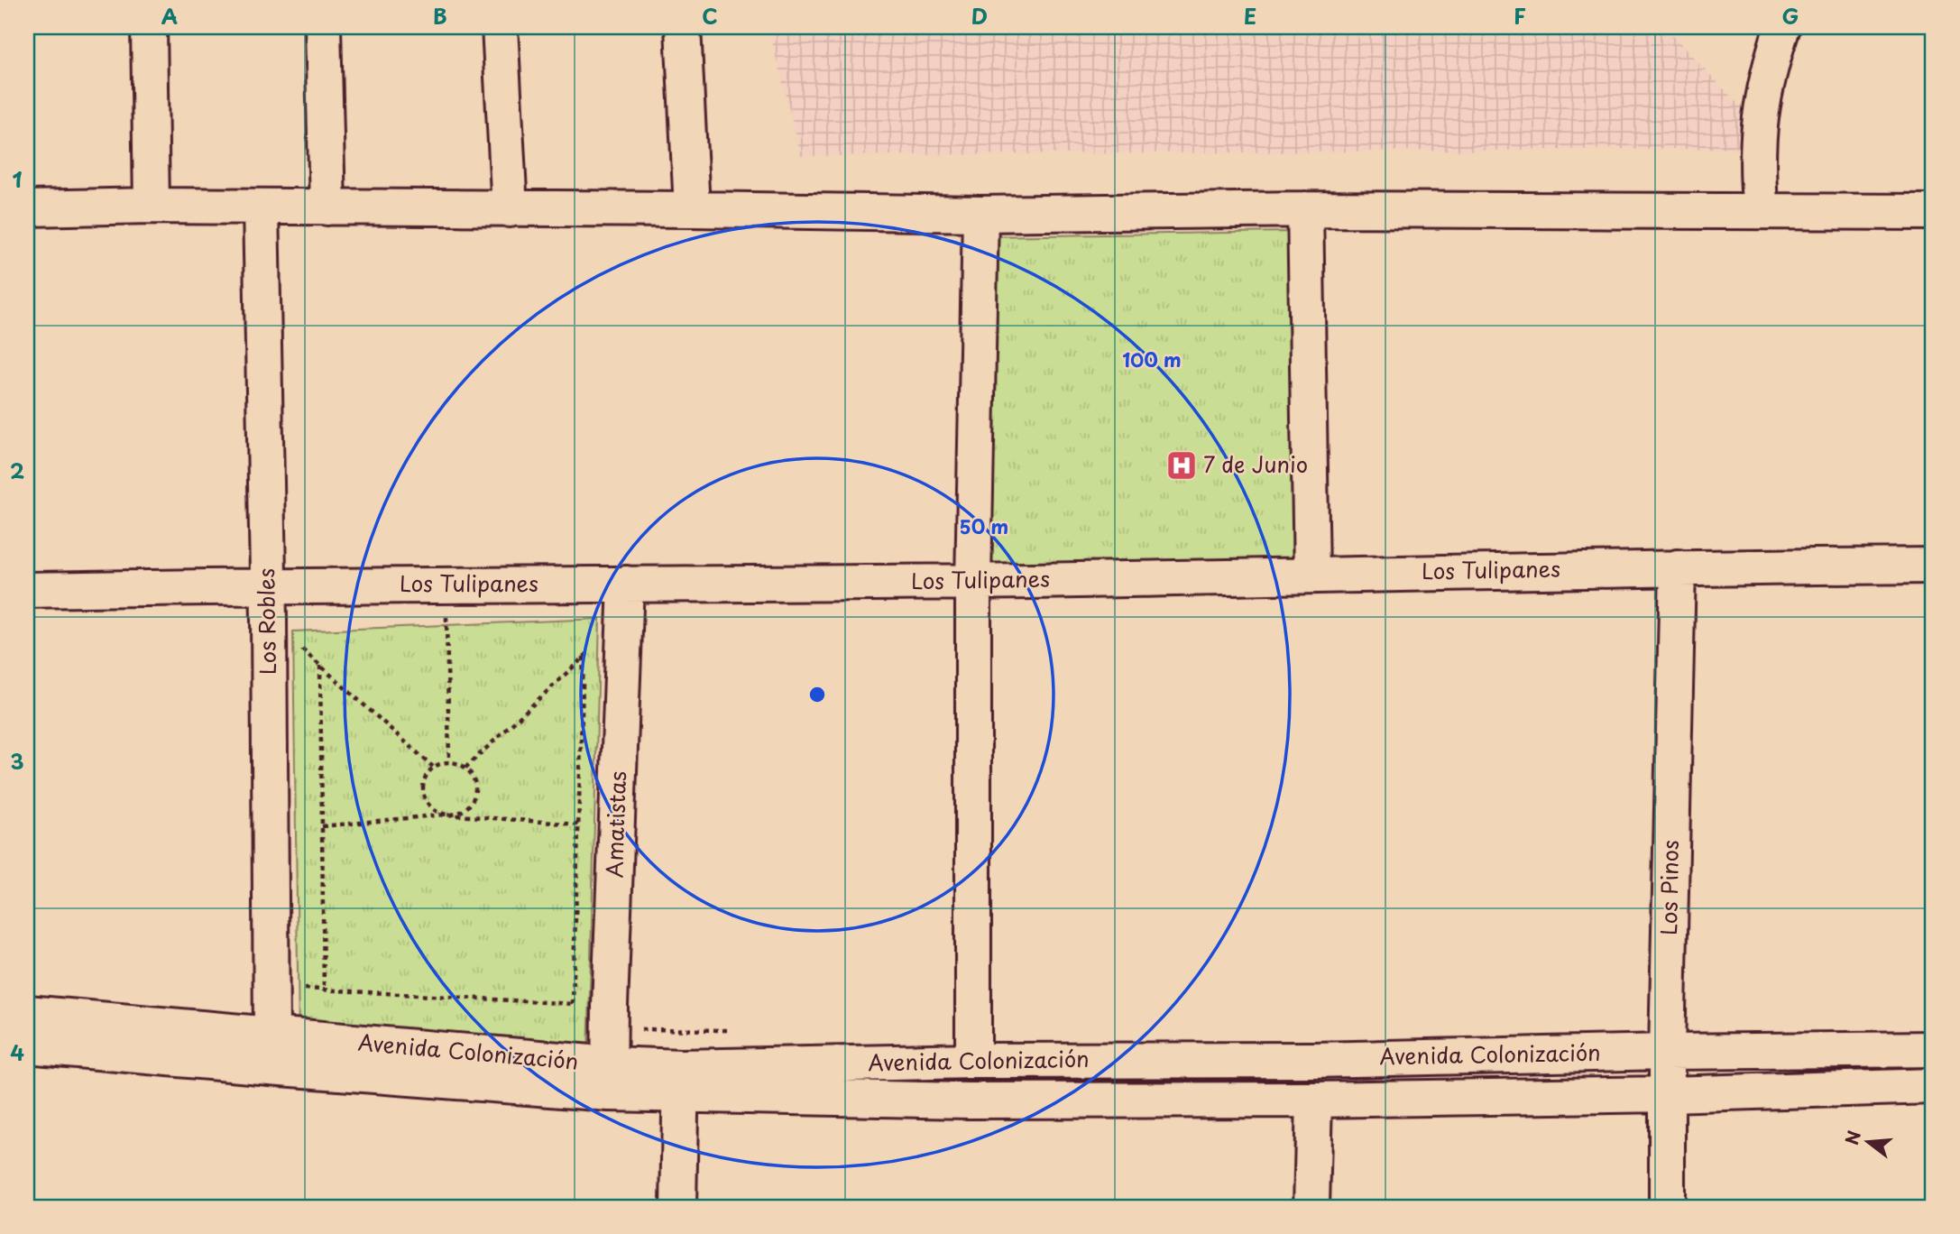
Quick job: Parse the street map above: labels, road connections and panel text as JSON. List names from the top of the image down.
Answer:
{
  "streets": {
    "street": [
      "Los Tulipanes",
      "Los Robles",
      "Amatistas",
      "Los Pinos",
      "Avenida Colonización"
    ]
  },
  "crossings": [
    ["Los Tulipanes", "Los Robles"],
    ["Los Tulipanes", "Amatistas"],
    ["Los Tulipanes", "Los Pinos"],
    ["Los Robles", "Avenida Colonización"],
    ["Amatistas", "Avenida Colonización"],
    ["Los Pinos", "Avenida Colonización"]
  ],
  "places": {
    "hospital": ["7 de Junio"]
  },
  "north": "left",
  "grid": {
    "columns": [
      "A",
      "B",
      "C",
      "D",
      "E",
      "F",
      "G"
    ],
    "rows": [
      "1",
      "2",
      "3",
      "4"
    ]
  },
  "rings": ["100 m", "50 m"]
}
